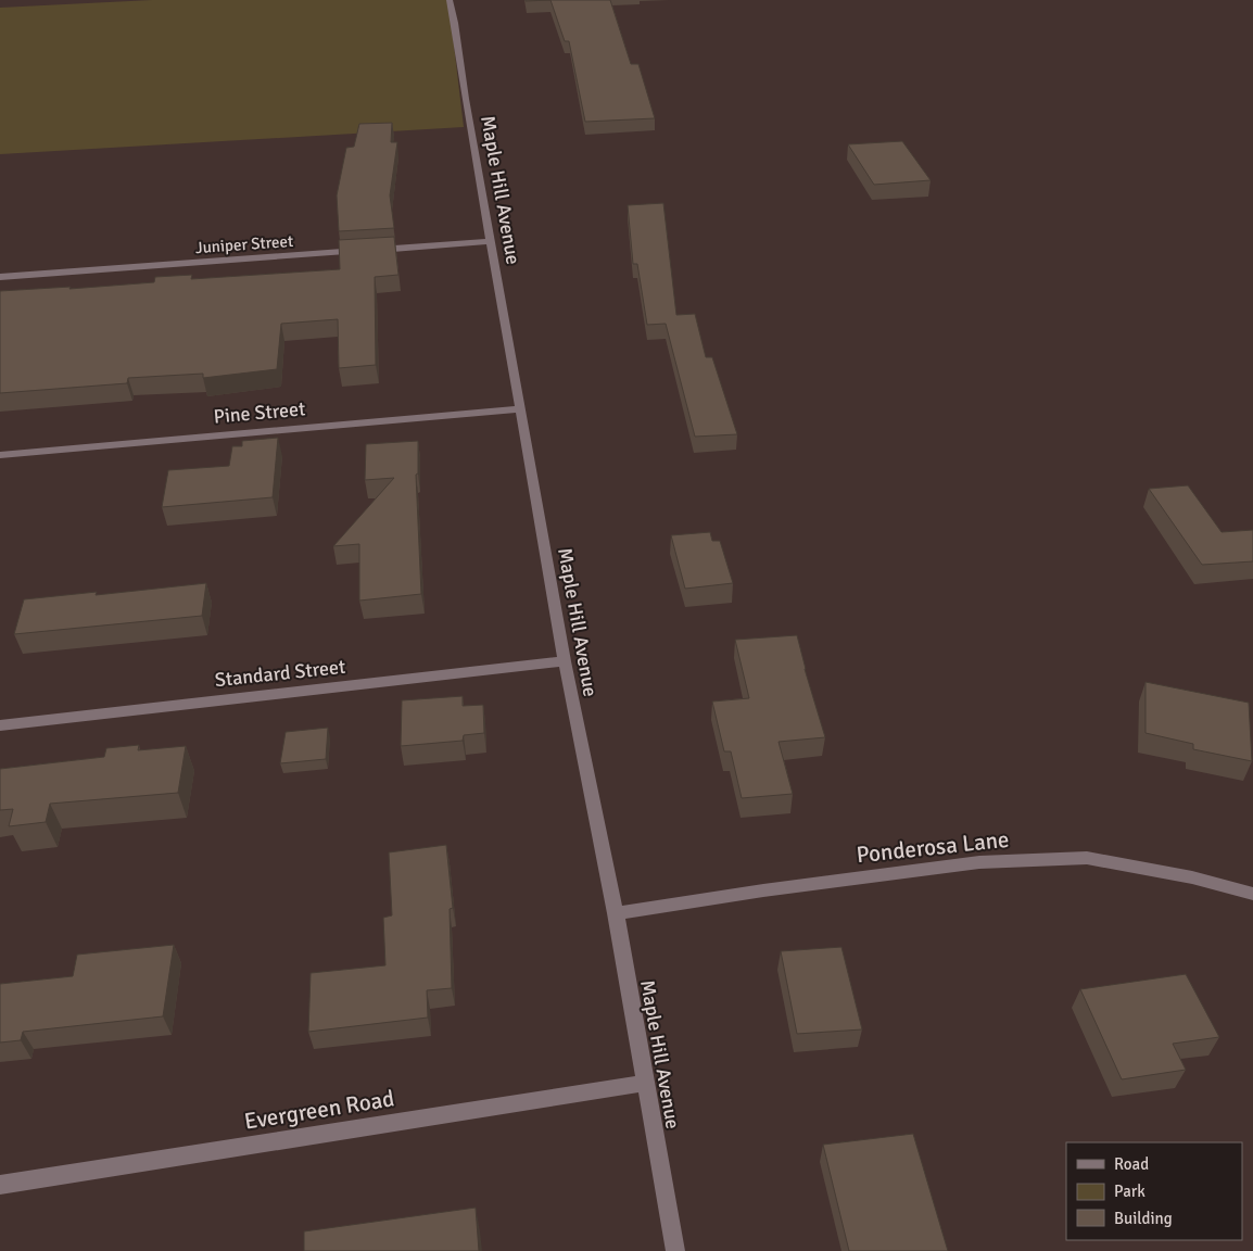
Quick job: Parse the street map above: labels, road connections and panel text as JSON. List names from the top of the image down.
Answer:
{
  "streets": {
    "street": [
      "Maple Hill Avenue",
      "Juniper Street",
      "Pine Street",
      "Standard Street",
      "Ponderosa Lane",
      "Evergreen Road"
    ]
  },
  "crossings": [
    ["Maple Hill Avenue", "Juniper Street"],
    ["Maple Hill Avenue", "Pine Street"],
    ["Maple Hill Avenue", "Standard Street"],
    ["Maple Hill Avenue", "Ponderosa Lane"],
    ["Maple Hill Avenue", "Evergreen Road"]
  ],
  "legend": ["Road", "Park", "Building"]
}
